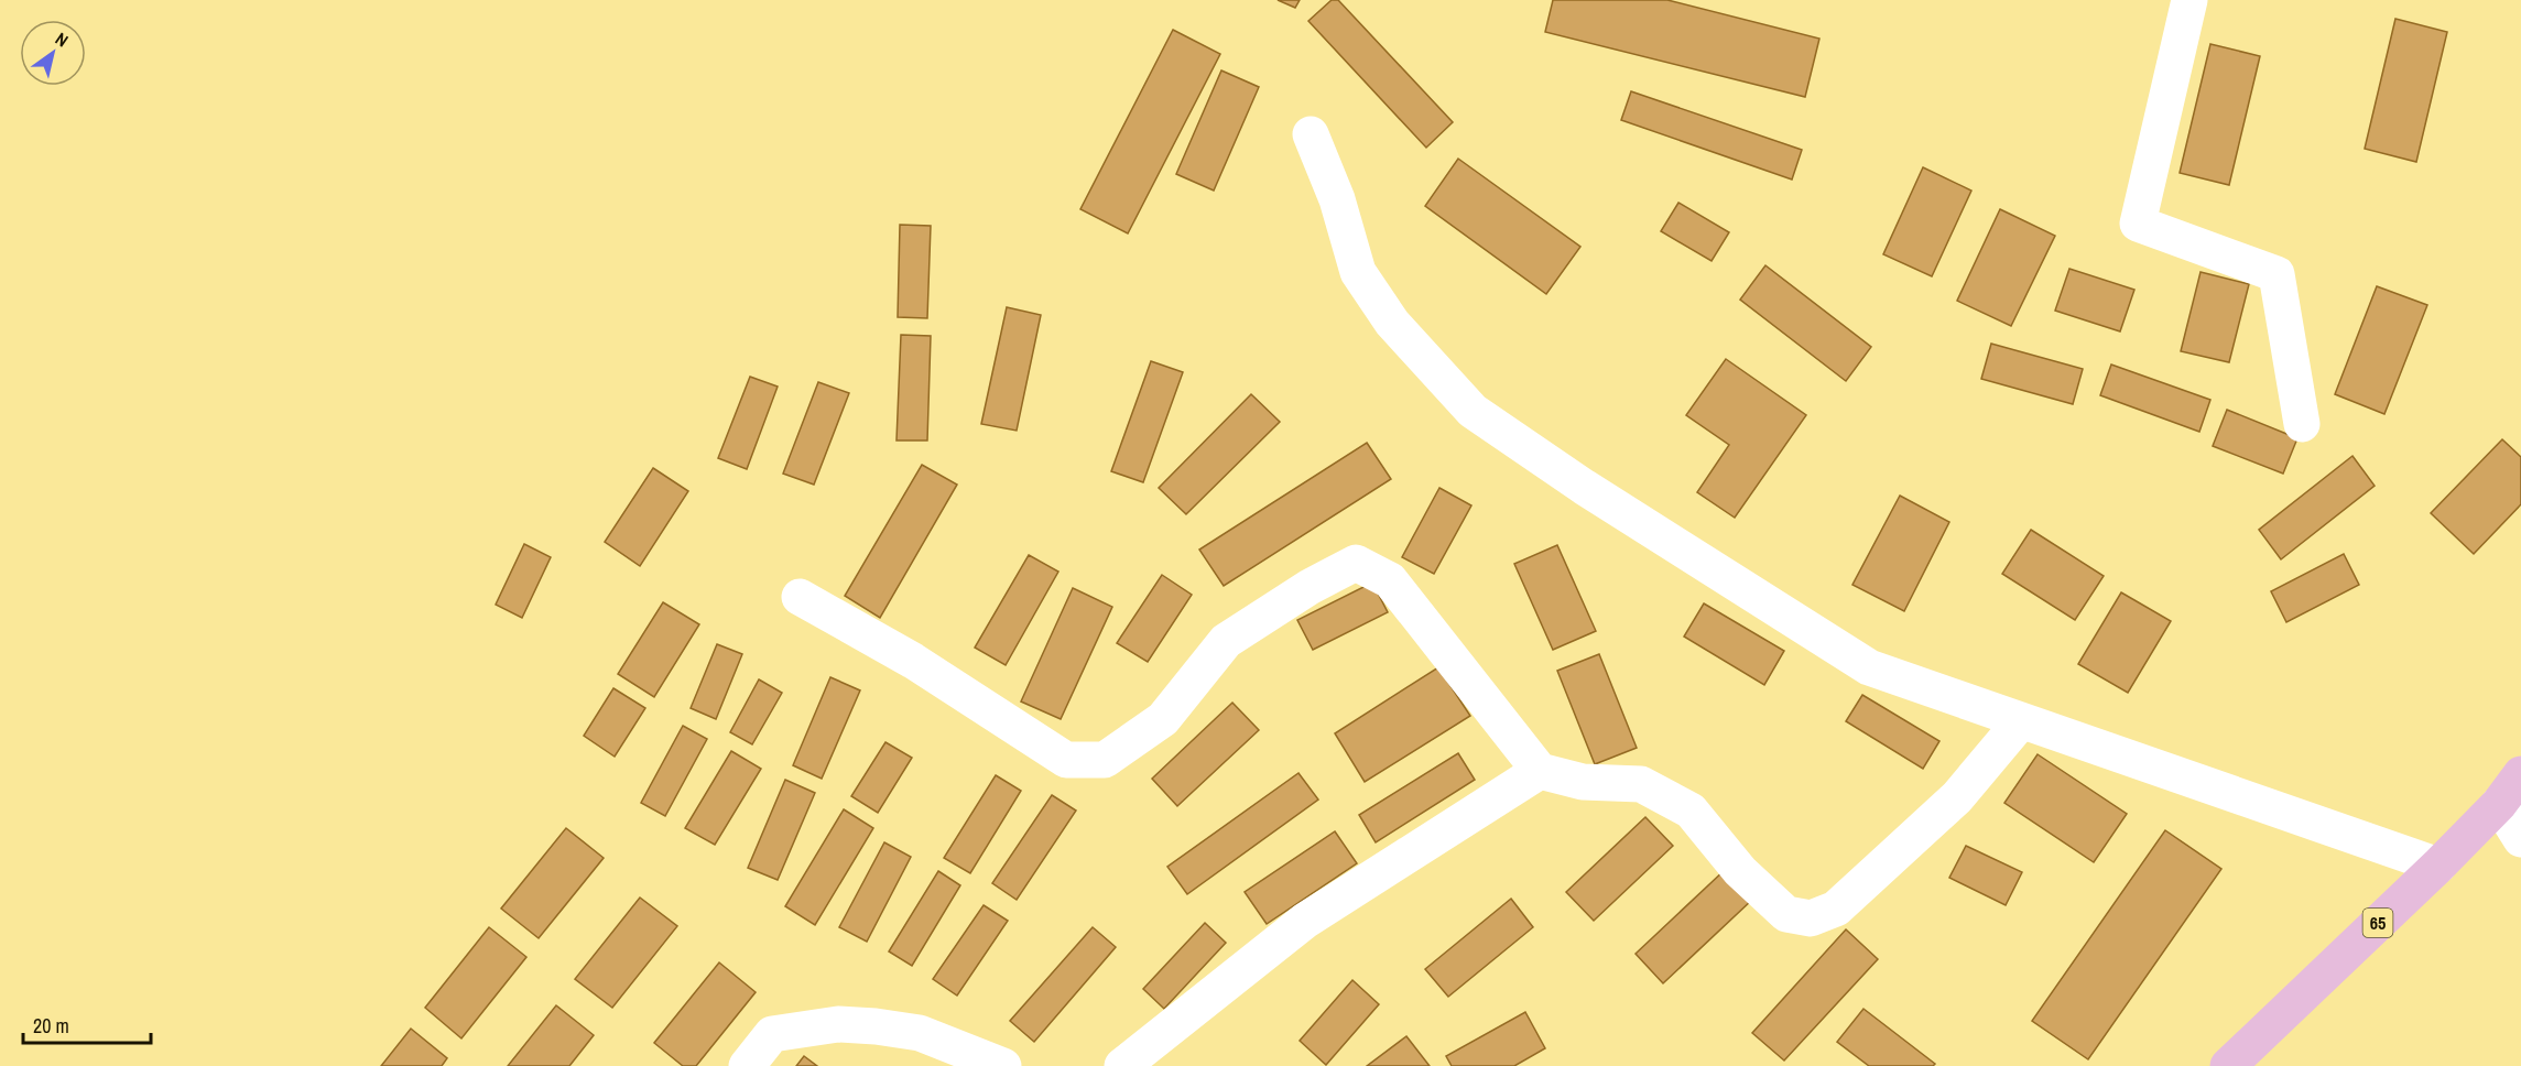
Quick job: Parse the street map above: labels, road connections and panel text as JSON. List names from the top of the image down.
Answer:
{
  "streets": {
    "main road": ["65"]
  },
  "scale_bar": "20 m",
  "north": "top right"
}
